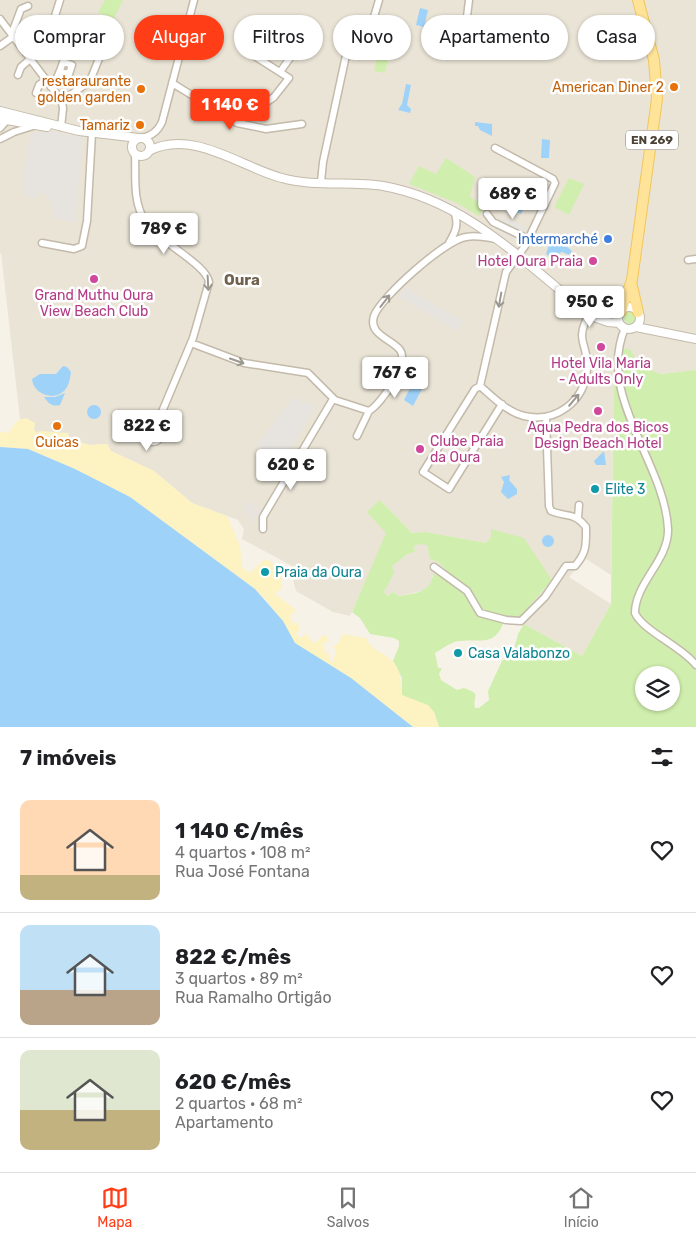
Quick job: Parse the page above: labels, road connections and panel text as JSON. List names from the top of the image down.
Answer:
{
  "streets": {
    "main road": ["EN 269"]
  },
  "districts": ["Oura"],
  "places": [
    "American Diner 2",
    "restaraurante golden garden",
    "Tamariz",
    "Intermarché",
    "Hotel Oura Praia",
    "Grand Muthu Oura View Beach Club",
    "Hotel Vila Maria - Adults Only",
    "Aqua Pedra dos Bicos Design Beach Hotel",
    "Cuicas",
    "Clube Praia da Oura",
    "Elite 3",
    "Praia da Oura",
    "Casa Valabonzo"
  ],
  "page": {
    "chip": [
      "Comprar",
      "Alugar",
      "Filtros",
      "Novo",
      "Apartamento",
      "Casa"
    ],
    "price": [
      "1 140 €",
      "689 €",
      "789 €",
      "950 €",
      "767 €",
      "822 €",
      "620 €"
    ],
    "heading": "7 imóveis",
    "list": [
      {
        "name": "1 140 €/mês",
        "note": "4 quartos · 108 m² · Rua José Fontana"
      },
      {
        "name": "822 €/mês",
        "note": "3 quartos · 89 m² · Rua Ramalho Ortigão"
      },
      {
        "name": "620 €/mês",
        "note": "2 quartos · 68 m² · Apartamento"
      }
    ],
    "tabs": ["Mapa", "Salvos", "Início"]
  }
}
